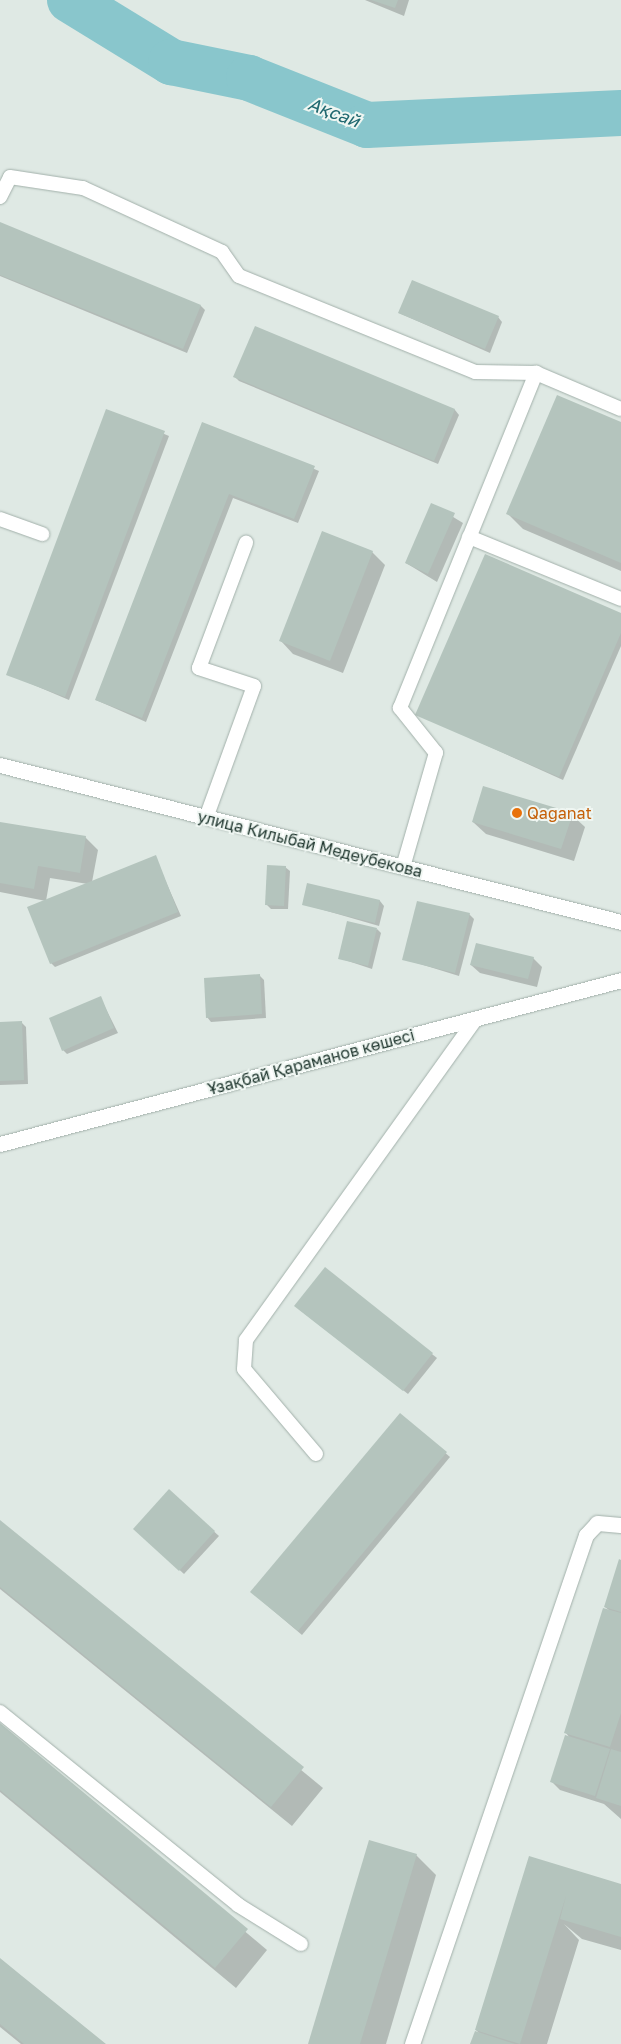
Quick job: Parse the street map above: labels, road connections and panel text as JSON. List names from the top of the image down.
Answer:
{
  "streets": {
    "street": ["улица Килыбай Медеубекова", "Ұзақбай Қараманов көшесі"]
  },
  "water": ["Ақсай"],
  "places": ["Qaganat"]
}
